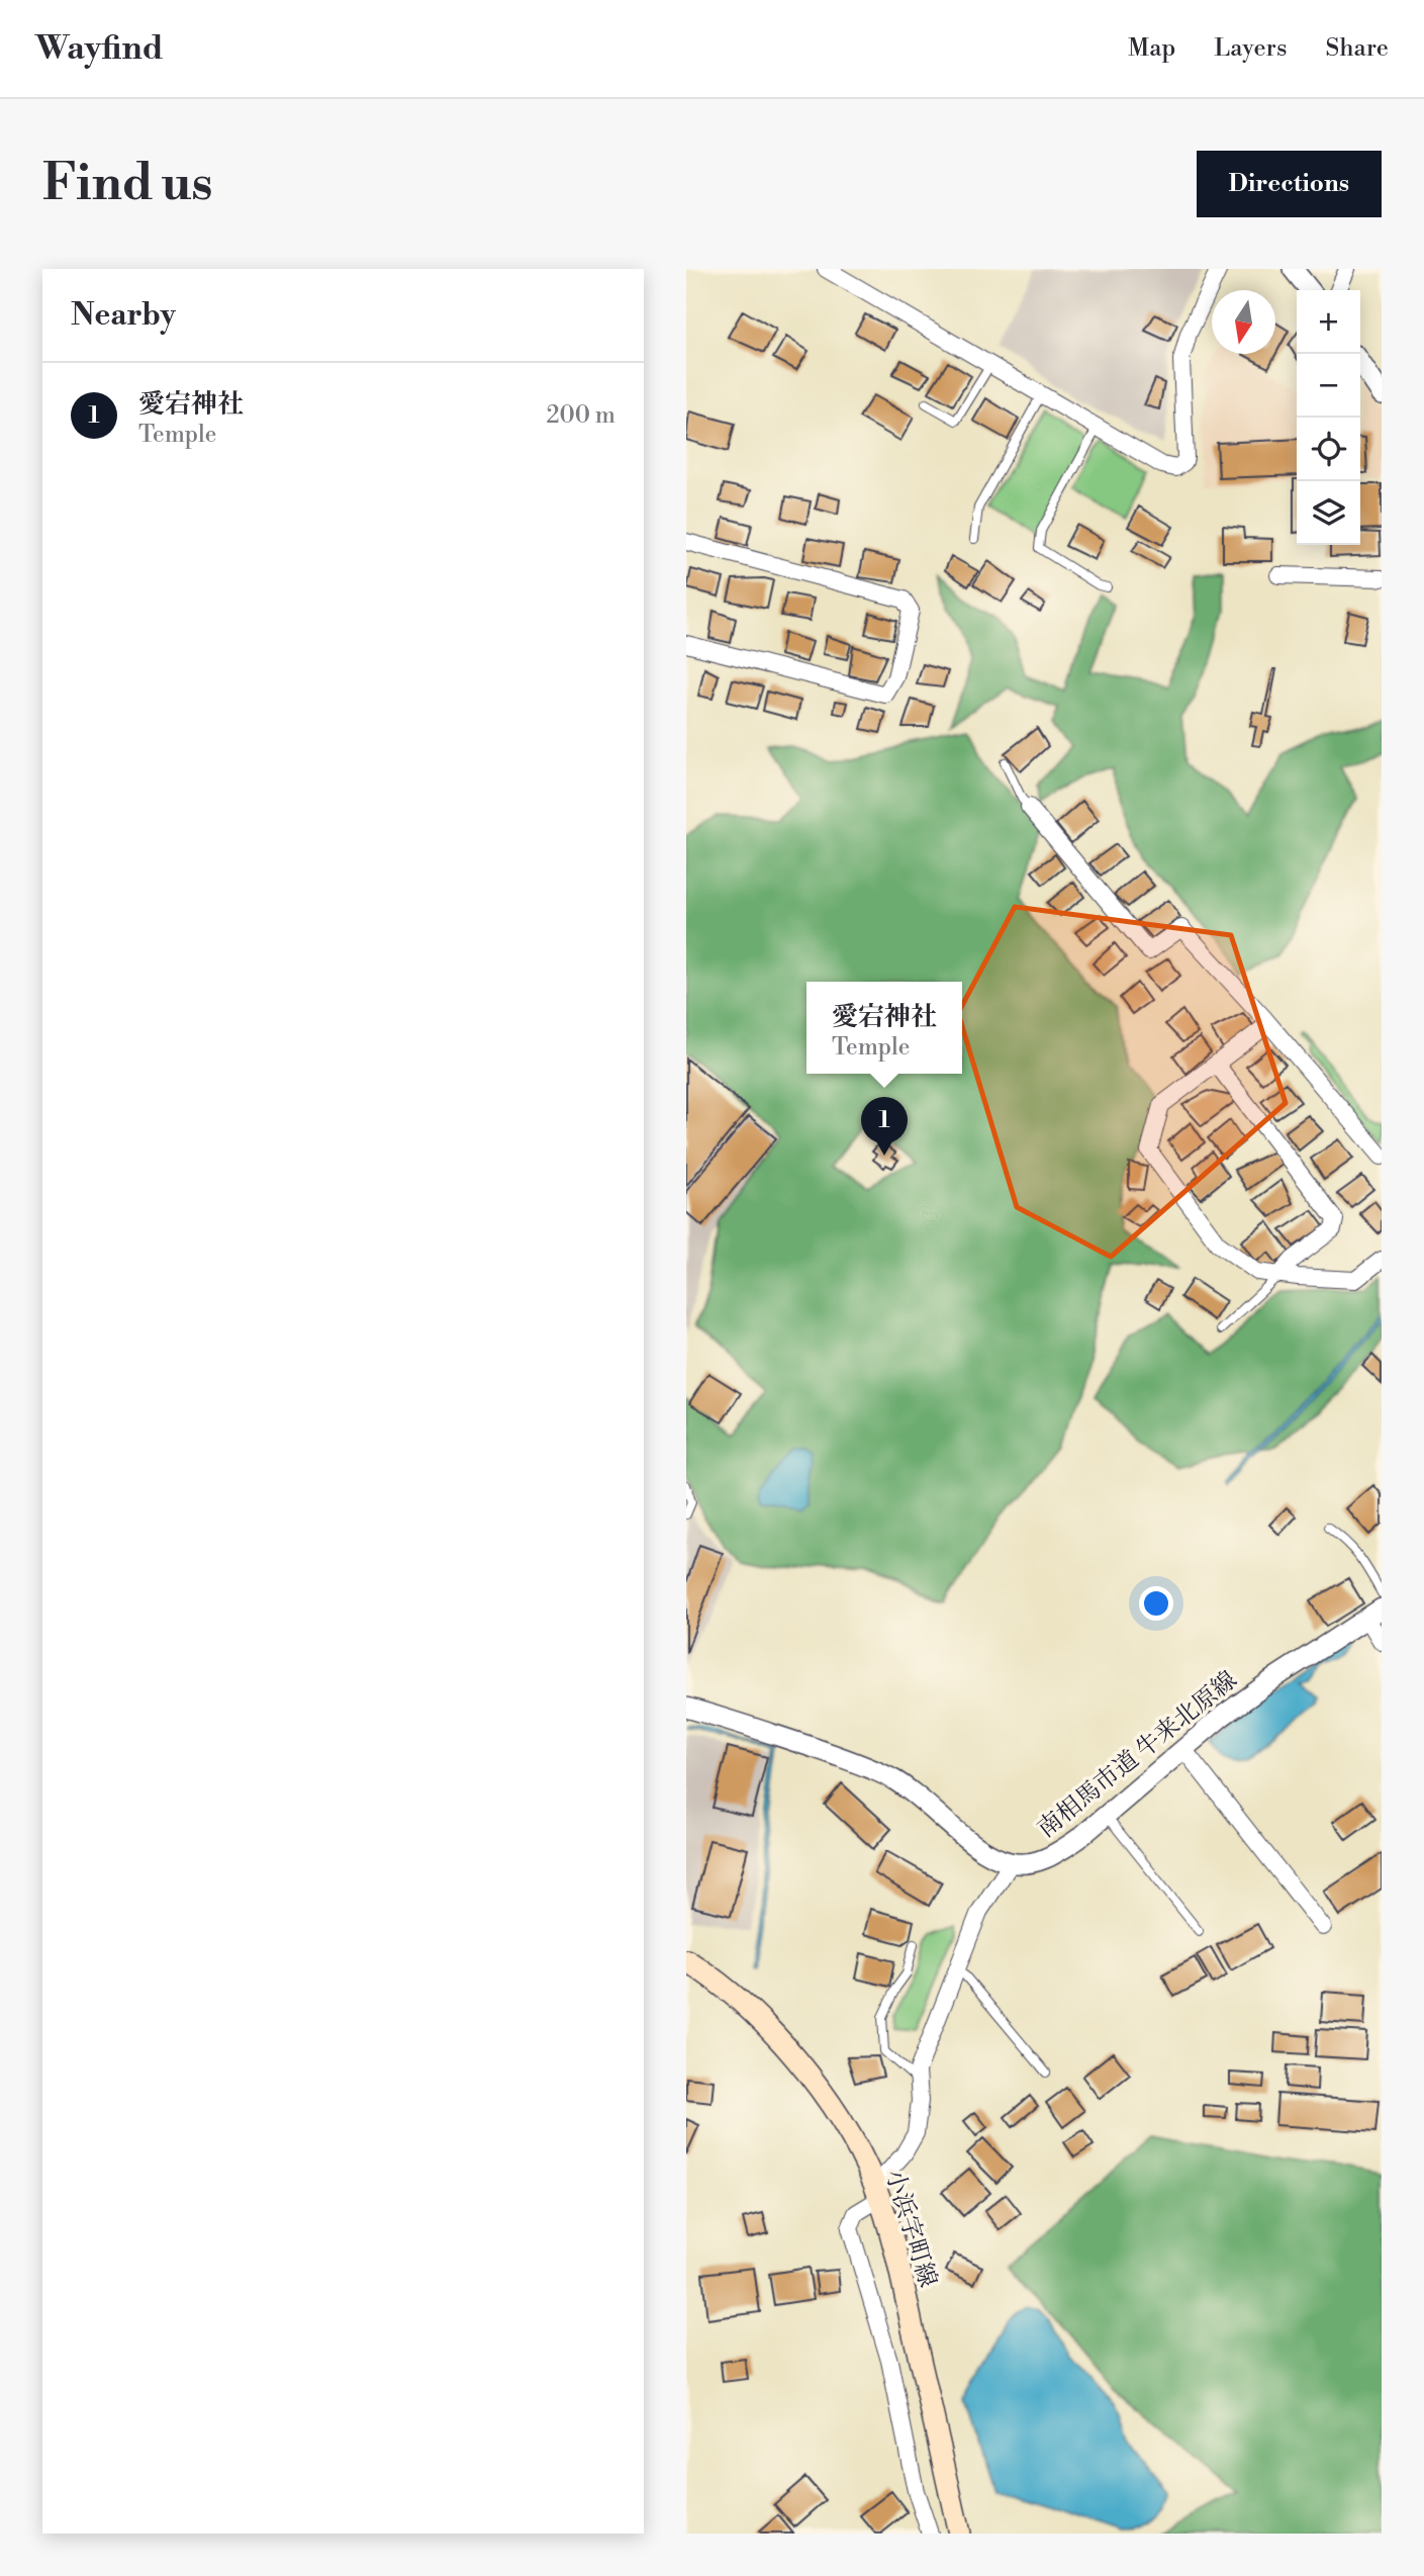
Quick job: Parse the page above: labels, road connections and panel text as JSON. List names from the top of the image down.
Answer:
{
  "streets": {
    "main road": ["小浜字町線"],
    "street": ["南相馬市道 牛来北原線"]
  },
  "north": "bottom",
  "page": {
    "header": "Wayfind",
    "nav": ["Map", "Layers", "Share"],
    "buttons": "Directions",
    "title": "Find us",
    "heading": "Nearby",
    "map_buttons": ["+", "−"],
    "list": [
      {
        "mark": "1",
        "name": "愛宕神社",
        "note": "Temple",
        "value": "200 m"
      }
    ],
    "popup": ["愛宕神社", "Temple"],
    "pins": "1"
  }
}
